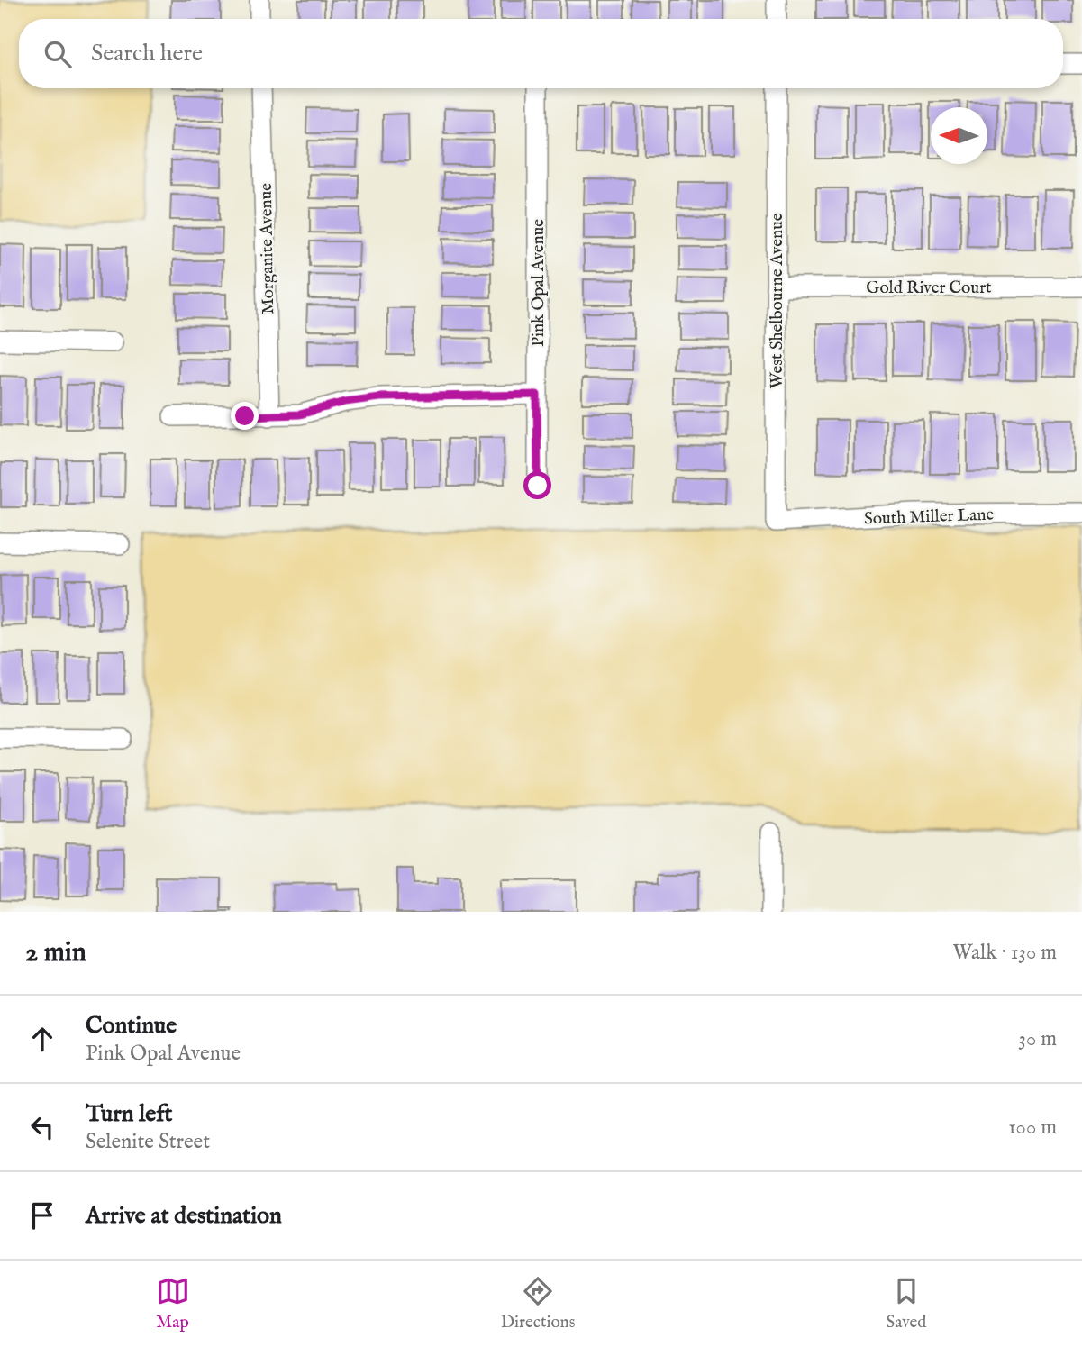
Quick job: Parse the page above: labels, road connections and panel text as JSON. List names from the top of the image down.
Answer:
{
  "streets": {
    "street": [
      "Morganite Avenue",
      "Pink Opal Avenue",
      "Gold River Court",
      "West Shelbourne Avenue",
      "South Miller Lane"
    ]
  },
  "crossings": [
    ["Gold River Court", "West Shelbourne Avenue"],
    ["West Shelbourne Avenue", "South Miller Lane"]
  ],
  "north": "left",
  "page": {
    "search": "Search here",
    "heading": ["2 min", "Walk · 130 m"],
    "list": [
      ["Continue", "Pink Opal Avenue", "30 m"],
      ["Turn left", "Selenite Street", "100 m"],
      "Arrive at destination"
    ],
    "nav": ["Map", "Directions", "Saved"]
  }
}
